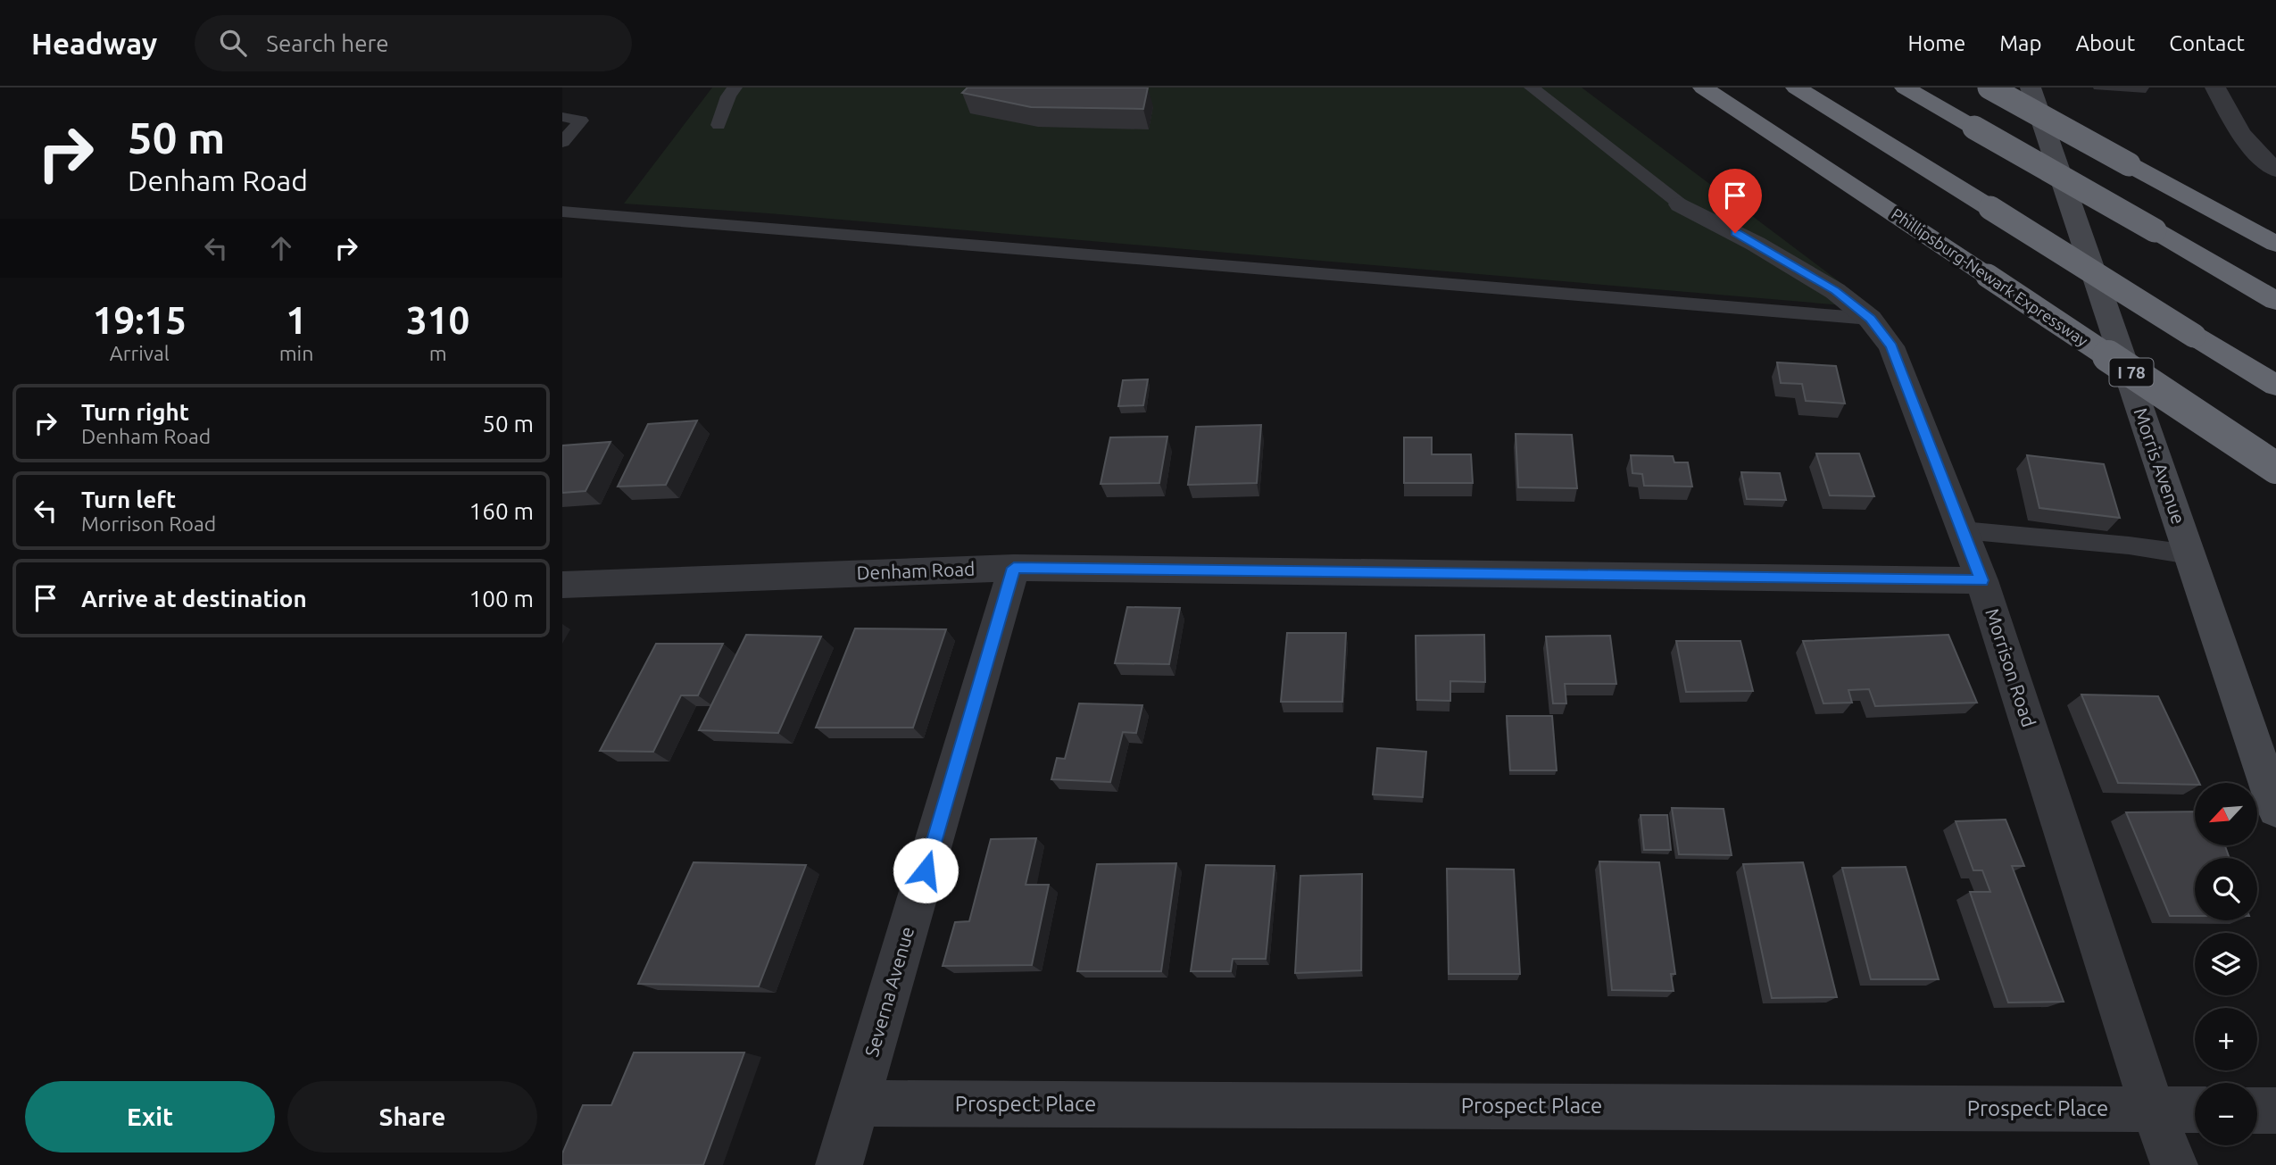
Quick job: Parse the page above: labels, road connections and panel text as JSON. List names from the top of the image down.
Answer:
{
  "streets": {
    "highway": ["Phillipsburg-Newark Expressway", "I 78"],
    "main road": ["Morris Avenue"],
    "street": [
      "Denham Road",
      "Morrison Road",
      "Severna Avenue",
      "Prospect Place"
    ]
  },
  "crossings": [
    ["Denham Road", "Morrison Road"],
    ["Denham Road", "Severna Avenue"],
    ["Morrison Road", "Prospect Place"],
    ["Severna Avenue", "Prospect Place"]
  ],
  "north": "bottom left",
  "page": {
    "header": "Headway",
    "search": "Search here",
    "nav": [
      "Home",
      "Map",
      "About",
      "Contact"
    ],
    "turn": ["50 m", "Denham Road"],
    "eta": [
      "19:15",
      "Arrival",
      "1",
      "min",
      "310",
      "m"
    ],
    "list": [
      {
        "name": "Turn right",
        "note": "Denham Road",
        "value": "50 m"
      },
      {
        "name": "Turn left",
        "note": "Morrison Road",
        "value": "160 m"
      },
      {
        "name": "Arrive at destination",
        "value": "100 m"
      }
    ],
    "map_buttons": ["+", "−"],
    "buttons": ["Exit", "Share"]
  }
}
